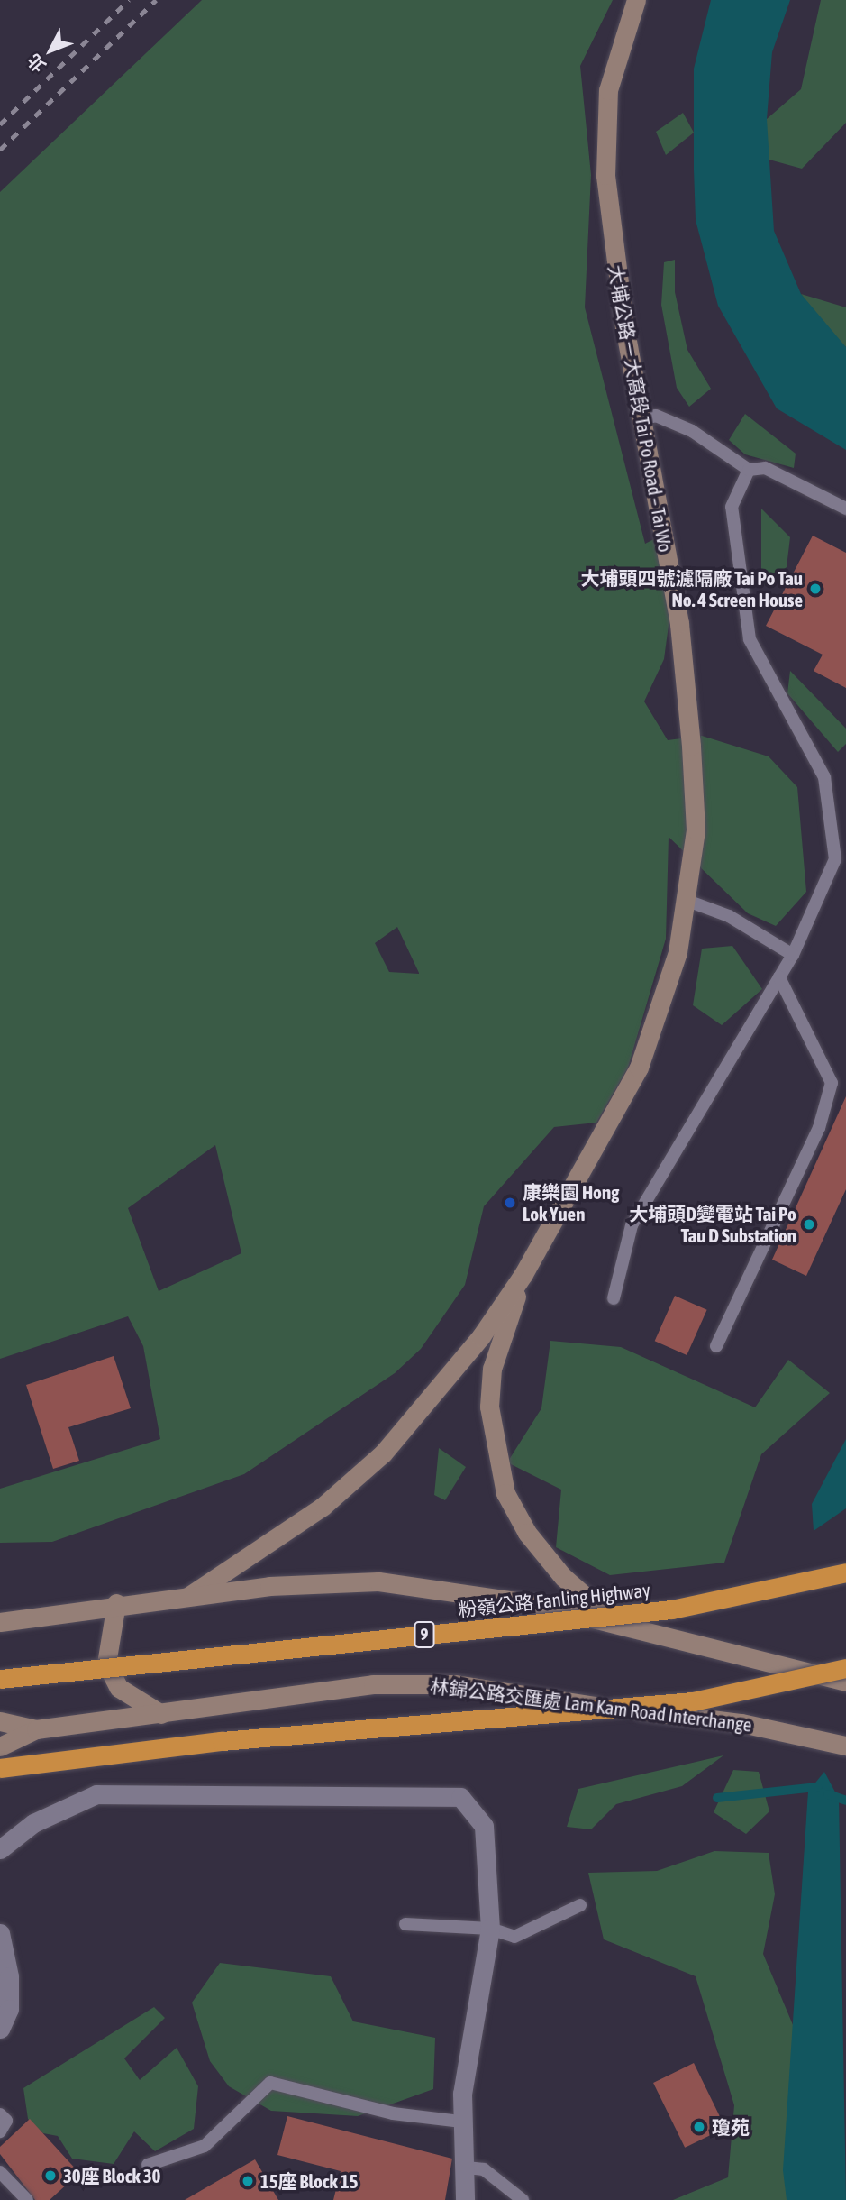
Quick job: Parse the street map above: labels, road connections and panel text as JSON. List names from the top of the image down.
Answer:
{
  "streets": {
    "highway": ["粉嶺公路 Fanling Highway", "9"],
    "main road": ["大埔公路－大窩段 Tai Po Road – Tai Wo", "林錦公路交匯處 Lam Kam Road Interchange"]
  },
  "places": [
    "大埔頭四號濾隔廠 Tai Po Tau No. 4 Screen House",
    "康樂園 Hong Lok Yuen",
    "大埔頭D變電站 Tai Po Tau D Substation",
    "瓊苑",
    "30座 Block 30",
    "15座 Block 15"
  ],
  "north": "bottom left"
}
